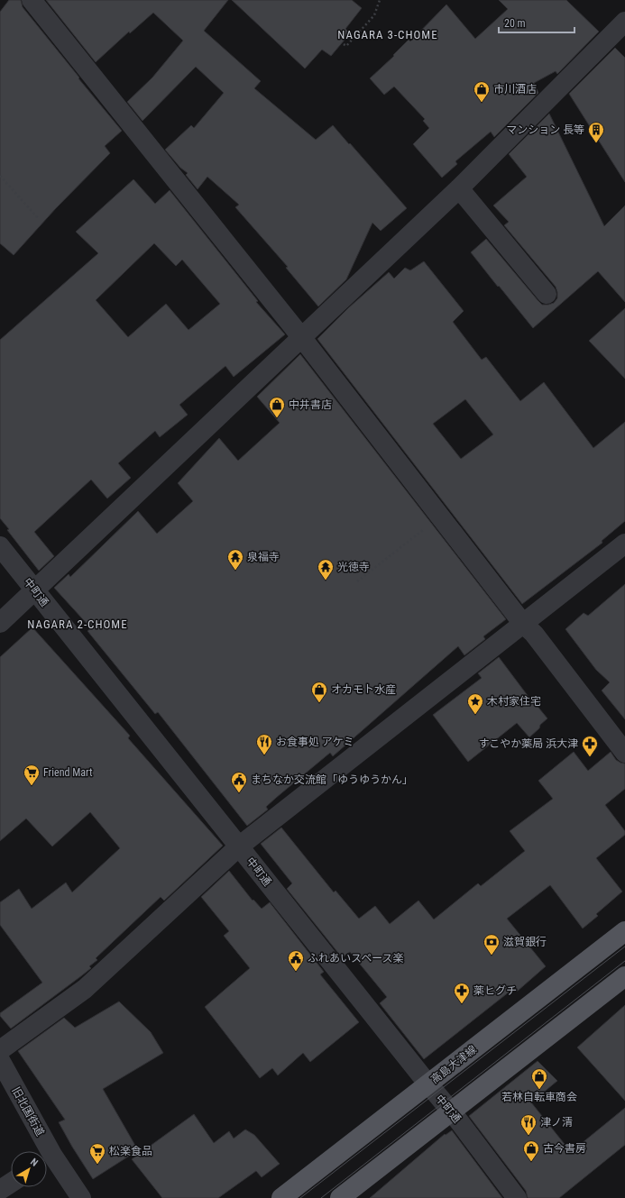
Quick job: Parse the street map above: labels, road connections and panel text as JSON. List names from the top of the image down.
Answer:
{
  "streets": {
    "main road": ["高島大津線"],
    "street": ["中町通", "旧北国街道"]
  },
  "crossings": [
    ["中町通", "高島大津線"]
  ],
  "districts": ["NAGARA 3-CHOME", "NAGARA 2-CHOME"],
  "places": {
    "shop": [
      "市川酒店",
      "中井書店",
      "オカモト水産",
      "若林自転車商会",
      "古今書房"
    ],
    "building": ["マンション 長等"],
    "temple": ["泉福寺", "光徳寺"],
    "place": ["木村家住宅"],
    "restaurant": ["お食事処 アケミ", "津ノ清"],
    "pharmacy": ["すこやか薬局 浜大津", "薬ヒグチ"],
    "supermarket": ["Friend Mart", "松楽食品"],
    "public building": ["まちなか交流館「ゆうゆうかん」", "ふれあいスペース楽"],
    "bank": ["滋賀銀行"]
  },
  "scale_bar": "20 m",
  "north": "top right"
}
